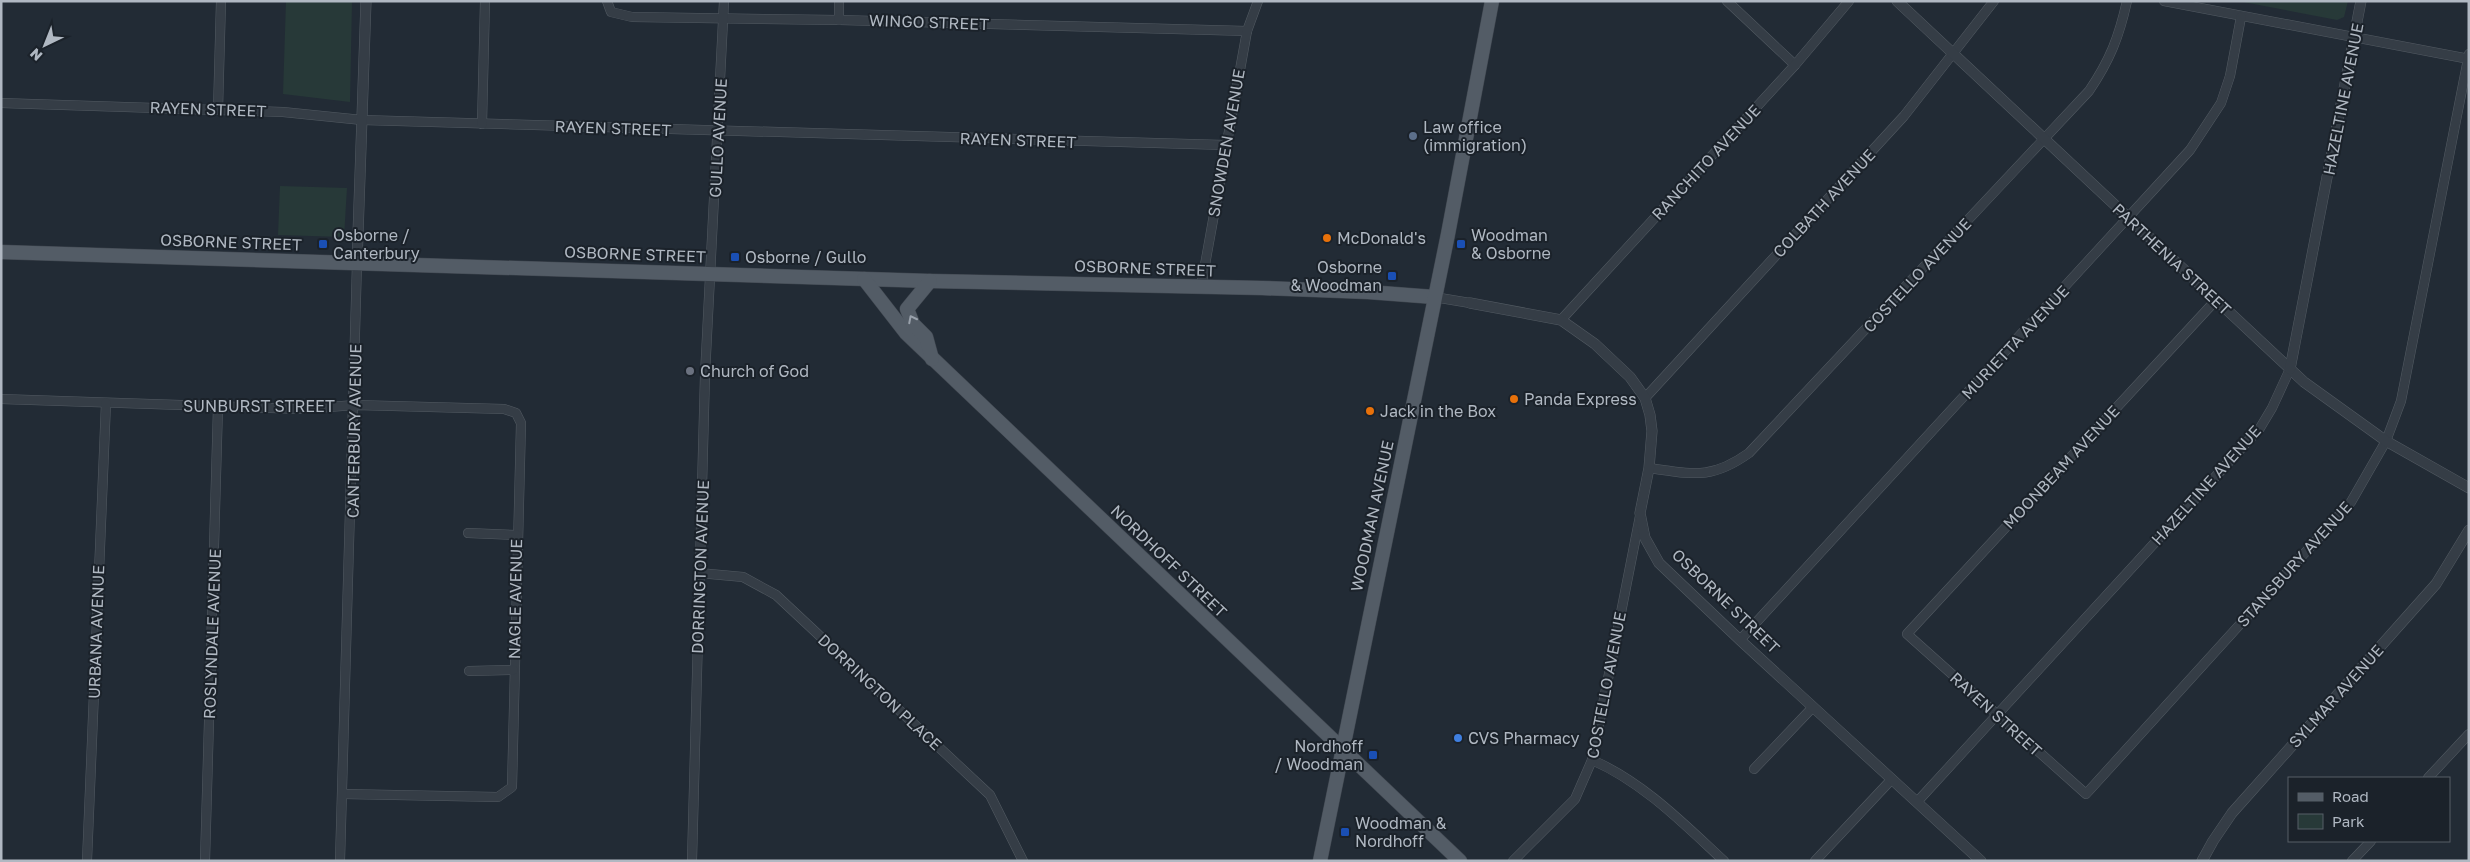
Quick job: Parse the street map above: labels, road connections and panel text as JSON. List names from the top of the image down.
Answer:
{
  "streets": {
    "main road": ["OSBORNE STREET", "WOODMAN AVENUE", "NORDHOFF STREET"],
    "street": [
      "WINGO STREET",
      "HAZELTINE AVENUE",
      "RAYEN STREET",
      "GULLO AVENUE",
      "SNOWDEN AVENUE",
      "RANCHITO AVENUE",
      "COLBATH AVENUE",
      "PARTHENIA STREET",
      "COSTELLO AVENUE",
      "MURIETTA AVENUE",
      "SUNBURST STREET",
      "CANTERBURY AVENUE",
      "MOONBEAM AVENUE",
      "STANSBURY AVENUE",
      "DORRINGTON AVENUE",
      "NAGLE AVENUE",
      "URBANA AVENUE",
      "ROSLYNDALE AVENUE",
      "DORRINGTON PLACE",
      "SYLMAR AVENUE"
    ]
  },
  "crossings": [
    ["WINGO STREET", "GULLO AVENUE"],
    ["WINGO STREET", "SNOWDEN AVENUE"],
    ["HAZELTINE AVENUE", "RAYEN STREET"],
    ["HAZELTINE AVENUE", "OSBORNE STREET"],
    ["HAZELTINE AVENUE", "PARTHENIA STREET"],
    ["RAYEN STREET", "GULLO AVENUE"],
    ["RAYEN STREET", "SNOWDEN AVENUE"],
    ["RAYEN STREET", "CANTERBURY AVENUE"],
    ["RAYEN STREET", "MOONBEAM AVENUE"],
    ["RAYEN STREET", "STANSBURY AVENUE"],
    ["GULLO AVENUE", "OSBORNE STREET"],
    ["GULLO AVENUE", "DORRINGTON AVENUE"],
    ["SNOWDEN AVENUE", "OSBORNE STREET"],
    ["RANCHITO AVENUE", "OSBORNE STREET"],
    ["COLBATH AVENUE", "OSBORNE STREET"],
    ["COLBATH AVENUE", "PARTHENIA STREET"],
    ["OSBORNE STREET", "COSTELLO AVENUE"],
    ["OSBORNE STREET", "MURIETTA AVENUE"],
    ["OSBORNE STREET", "CANTERBURY AVENUE"],
    ["OSBORNE STREET", "WOODMAN AVENUE"],
    ["OSBORNE STREET", "NORDHOFF STREET"],
    ["OSBORNE STREET", "DORRINGTON AVENUE"],
    ["PARTHENIA STREET", "COSTELLO AVENUE"],
    ["PARTHENIA STREET", "MURIETTA AVENUE"],
    ["PARTHENIA STREET", "MOONBEAM AVENUE"],
    ["PARTHENIA STREET", "STANSBURY AVENUE"],
    ["SUNBURST STREET", "CANTERBURY AVENUE"],
    ["SUNBURST STREET", "NAGLE AVENUE"],
    ["SUNBURST STREET", "URBANA AVENUE"],
    ["SUNBURST STREET", "ROSLYNDALE AVENUE"],
    ["CANTERBURY AVENUE", "NAGLE AVENUE"],
    ["WOODMAN AVENUE", "NORDHOFF STREET"],
    ["DORRINGTON AVENUE", "DORRINGTON PLACE"]
  ],
  "places": {
    "other": [
      "Law office (immigration)",
      "McDonald's",
      "Church of God",
      "Panda Express",
      "Jack in the Box",
      "CVS Pharmacy"
    ],
    "transit": [
      "Osborne / Canterbury",
      "Woodman & Osborne",
      "Osborne / Gullo",
      "Osborne & Woodman",
      "Nordhoff / Woodman",
      "Woodman & Nordhoff"
    ]
  },
  "legend": ["Road", "Park"],
  "north": "bottom left"
}
